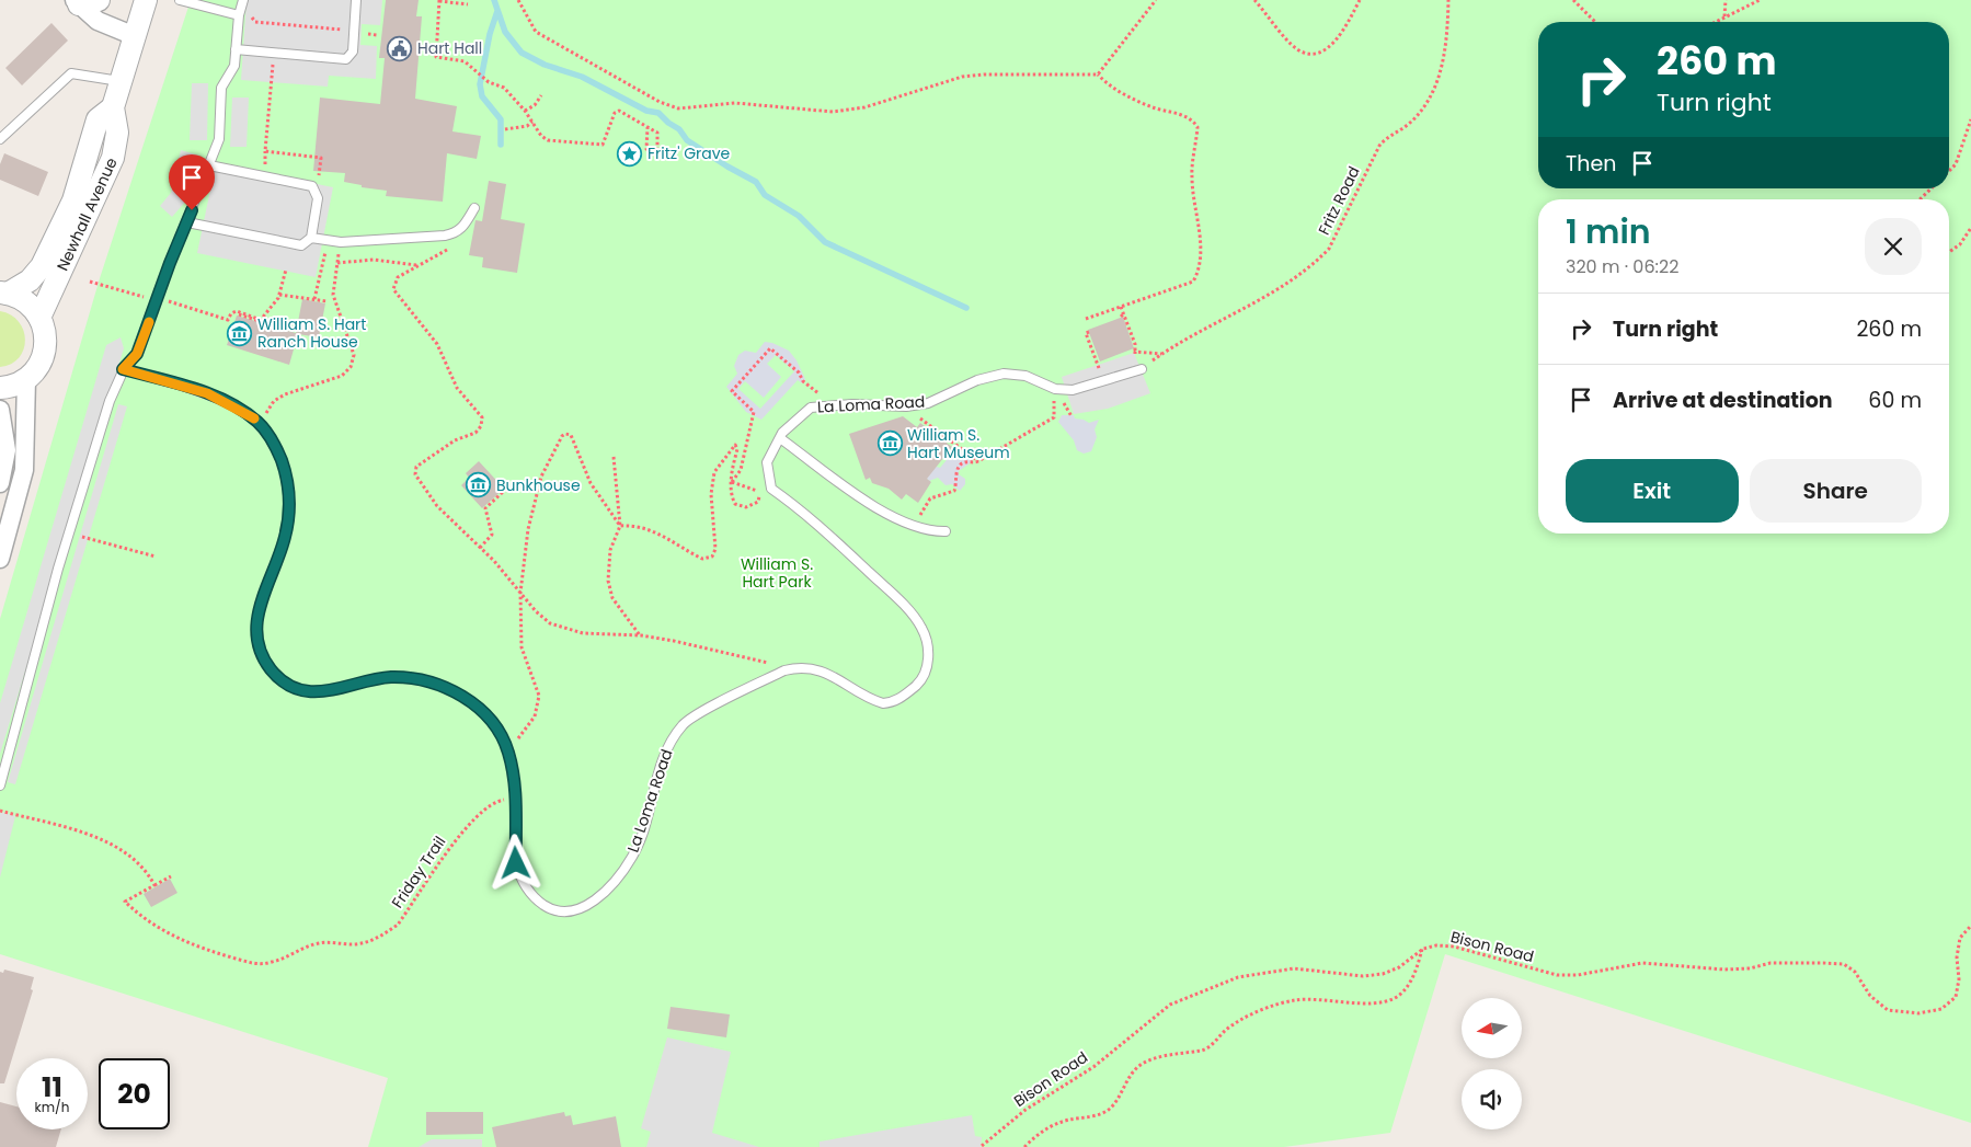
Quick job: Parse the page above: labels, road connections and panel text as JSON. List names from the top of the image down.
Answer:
{
  "streets": {
    "street": ["Newhall Avenue"],
    "lane": ["La Loma Road"],
    "path": ["Fritz Road", "Friday Trail", "Bison Road"]
  },
  "crossings": [
    ["Fritz Road", "La Loma Road"],
    ["La Loma Road", "Friday Trail"]
  ],
  "parks": ["William S. Hart Park"],
  "places": {
    "public building": ["Hart Hall"],
    "place": ["Fritz' Grave"],
    "museum": ["William S. Hart Ranch House", "William S. Hart Museum", "Bunkhouse"]
  },
  "north": "left",
  "page": {
    "turn": ["260 m", "Turn right"],
    "then": "Then",
    "heading": ["1 min", "320 m · 06:22"],
    "list": [
      {
        "name": "Turn right",
        "value": "260 m"
      },
      {
        "name": "Arrive at destination",
        "value": "60 m"
      }
    ],
    "buttons": ["Exit", "Share"],
    "speed": "11 km/h",
    "limit": "20"
  }
}
